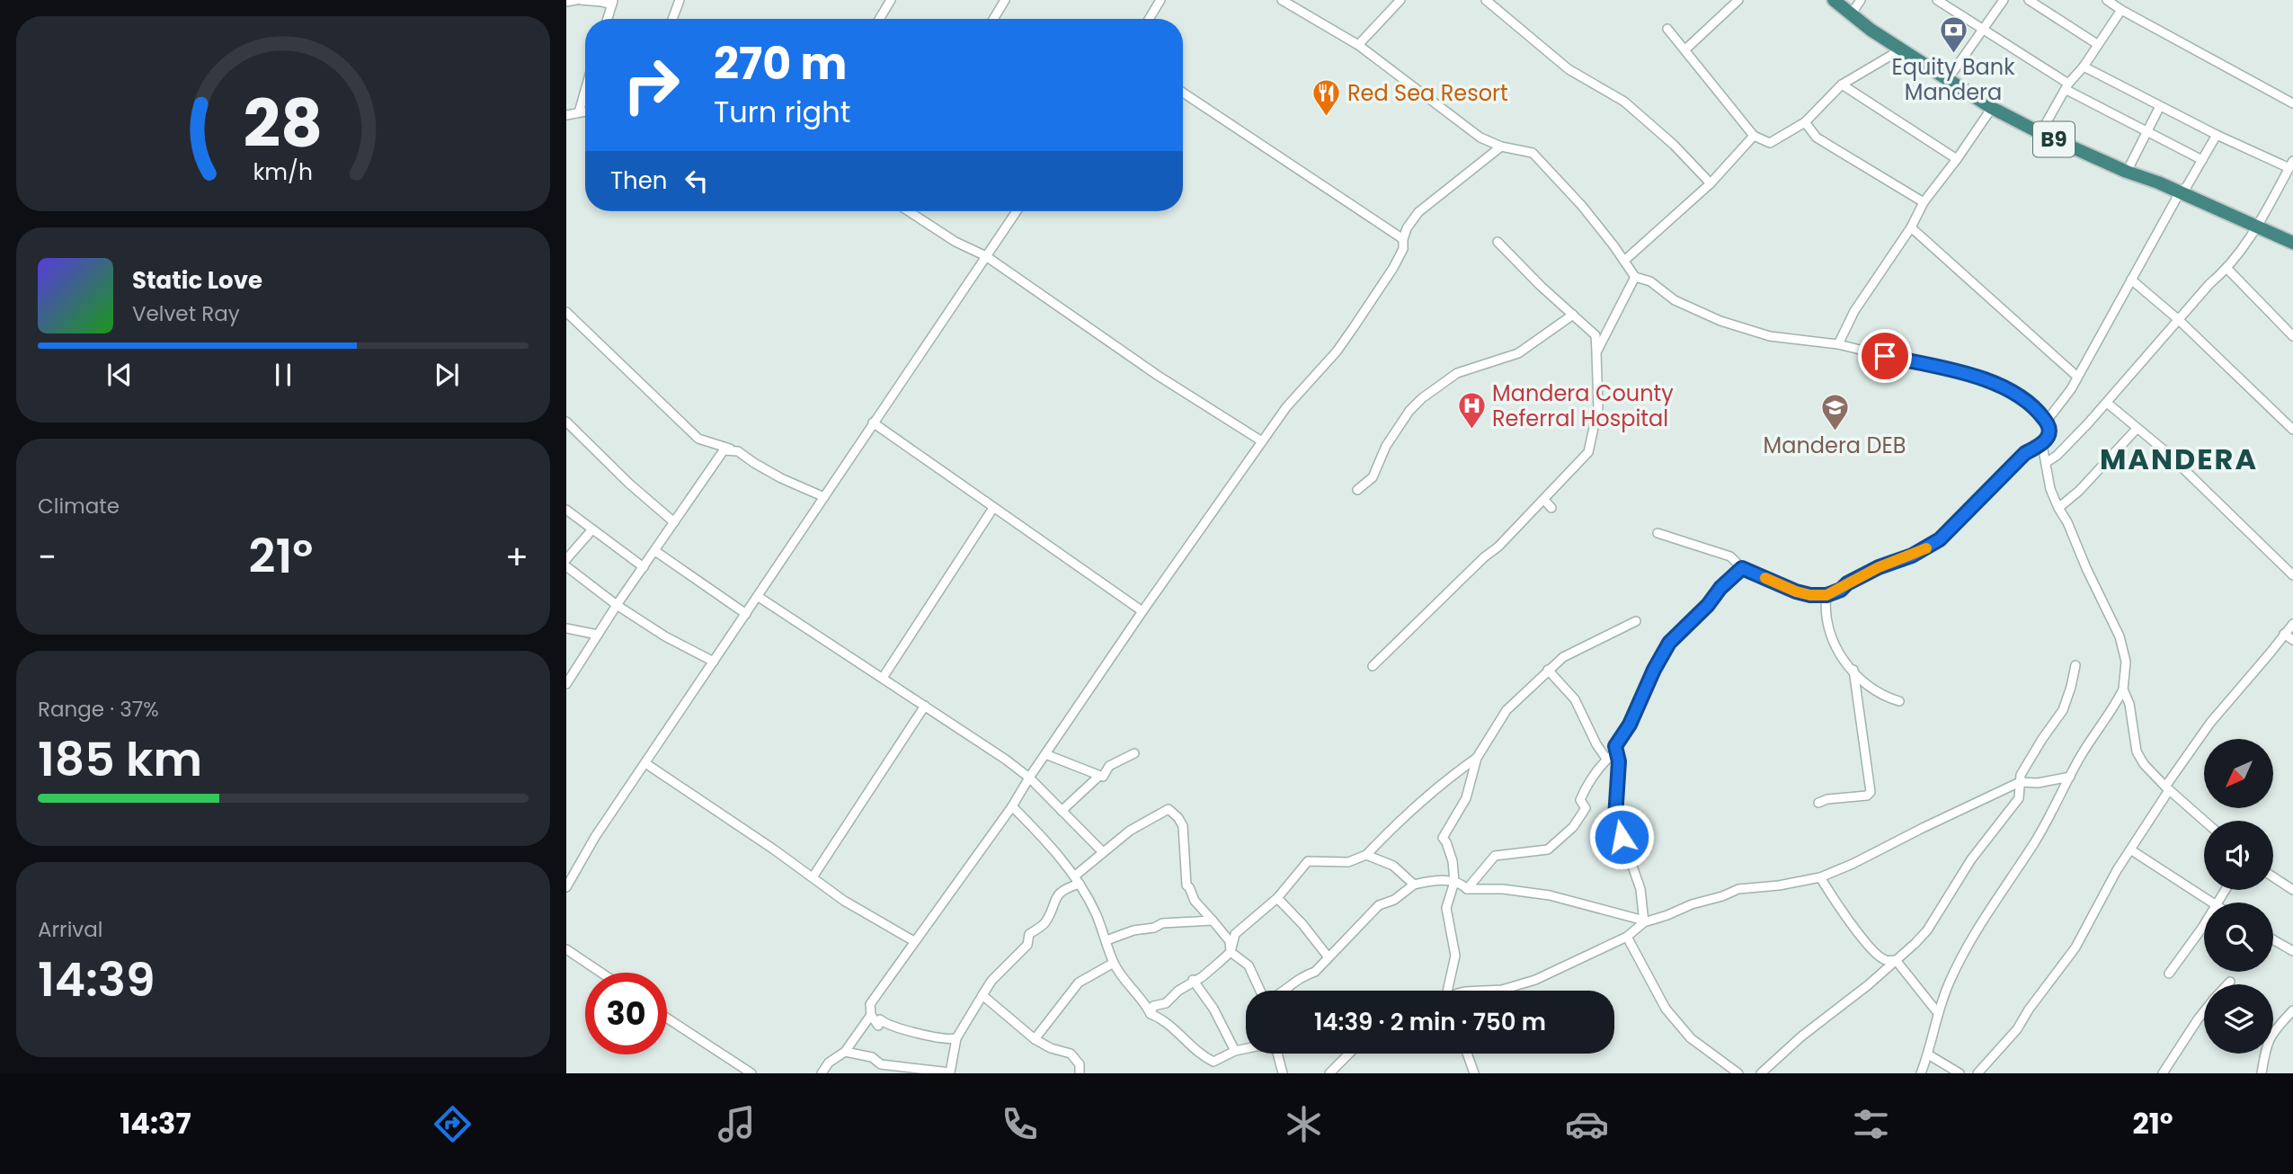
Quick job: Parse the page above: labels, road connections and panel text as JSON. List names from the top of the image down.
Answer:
{
  "streets": {
    "highway": ["B9"]
  },
  "districts": ["MANDERA"],
  "places": {
    "bank": ["Equity Bank Mandera"],
    "restaurant": ["Red Sea Resort"],
    "hospital": ["Mandera County Referral Hospital"],
    "school or university": ["Mandera DEB"]
  },
  "north": "bottom left",
  "page": {
    "turn": ["270 m", "Turn right"],
    "then": "Then",
    "song": ["Static Love", "Velvet Ray"],
    "tile": [
      "Climate",
      ["Range · 37%", "185 km"],
      ["Arrival", "14:39"]
    ],
    "heat": ["−", "21°", "+"],
    "limit": "30",
    "trip": "14:39 · 2 min · 750 m",
    "tabs": ["14:37", "21°"],
    "gauge": ["28", "km/h"]
  }
}
